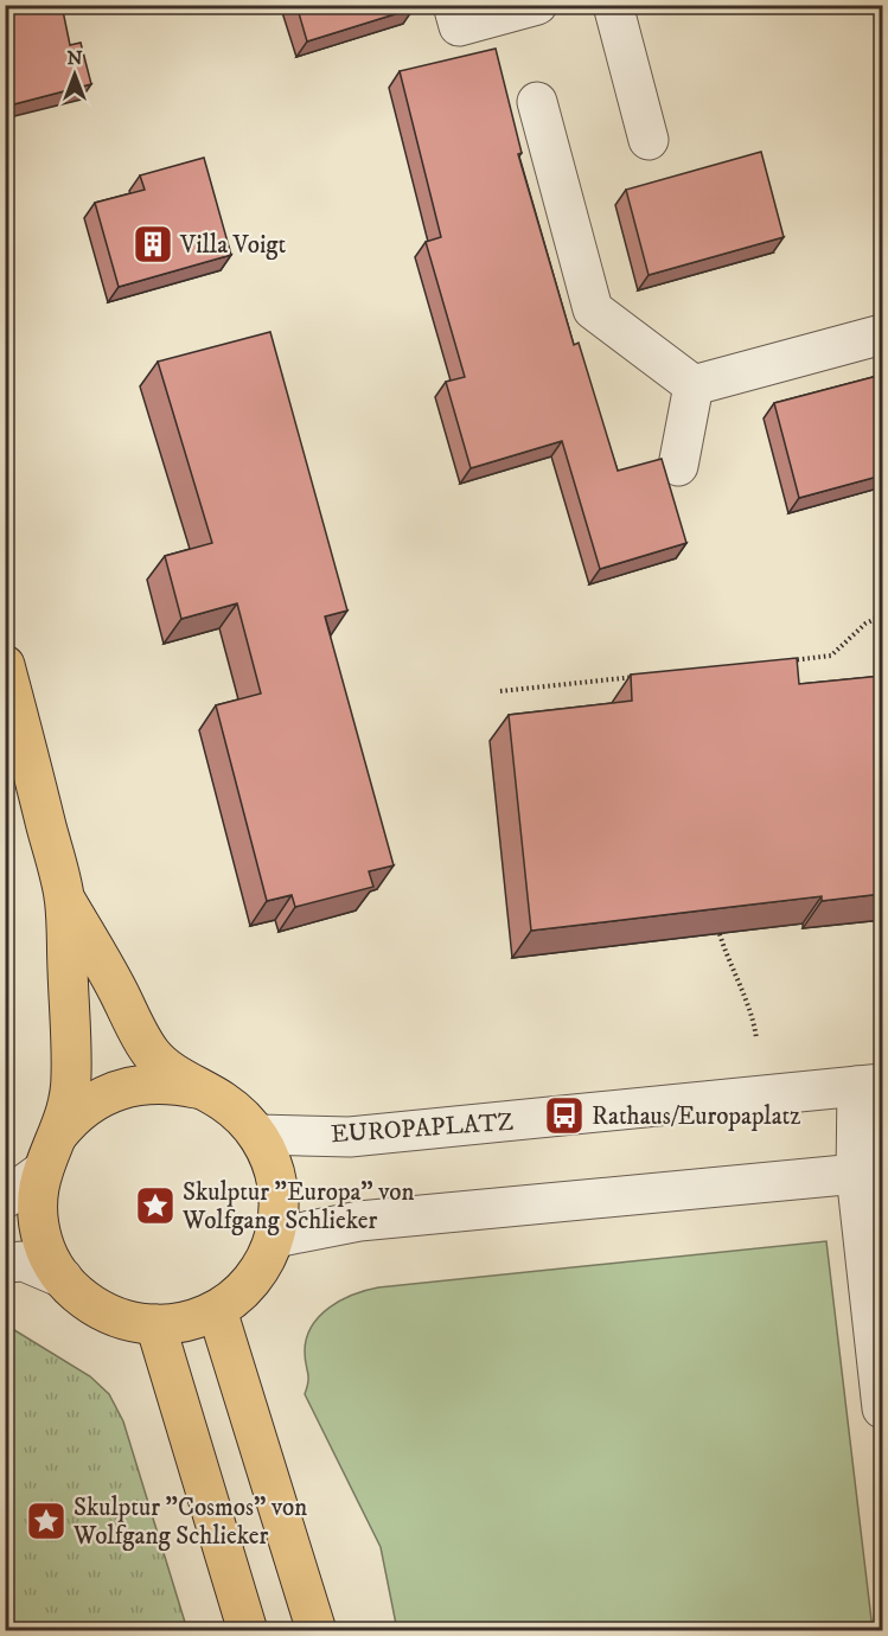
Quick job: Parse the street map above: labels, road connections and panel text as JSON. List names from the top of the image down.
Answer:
{
  "streets": {
    "street": ["EUROPAPLATZ"]
  },
  "places": {
    "building": ["Villa Voigt"],
    "bus stop": ["Rathaus/Europaplatz"],
    "place": ["Skulptur \"Europa\" von Wolfgang Schlieker", "Skulptur \"Cosmos\" von Wolfgang Schlieker"]
  },
  "north": "top"
}
